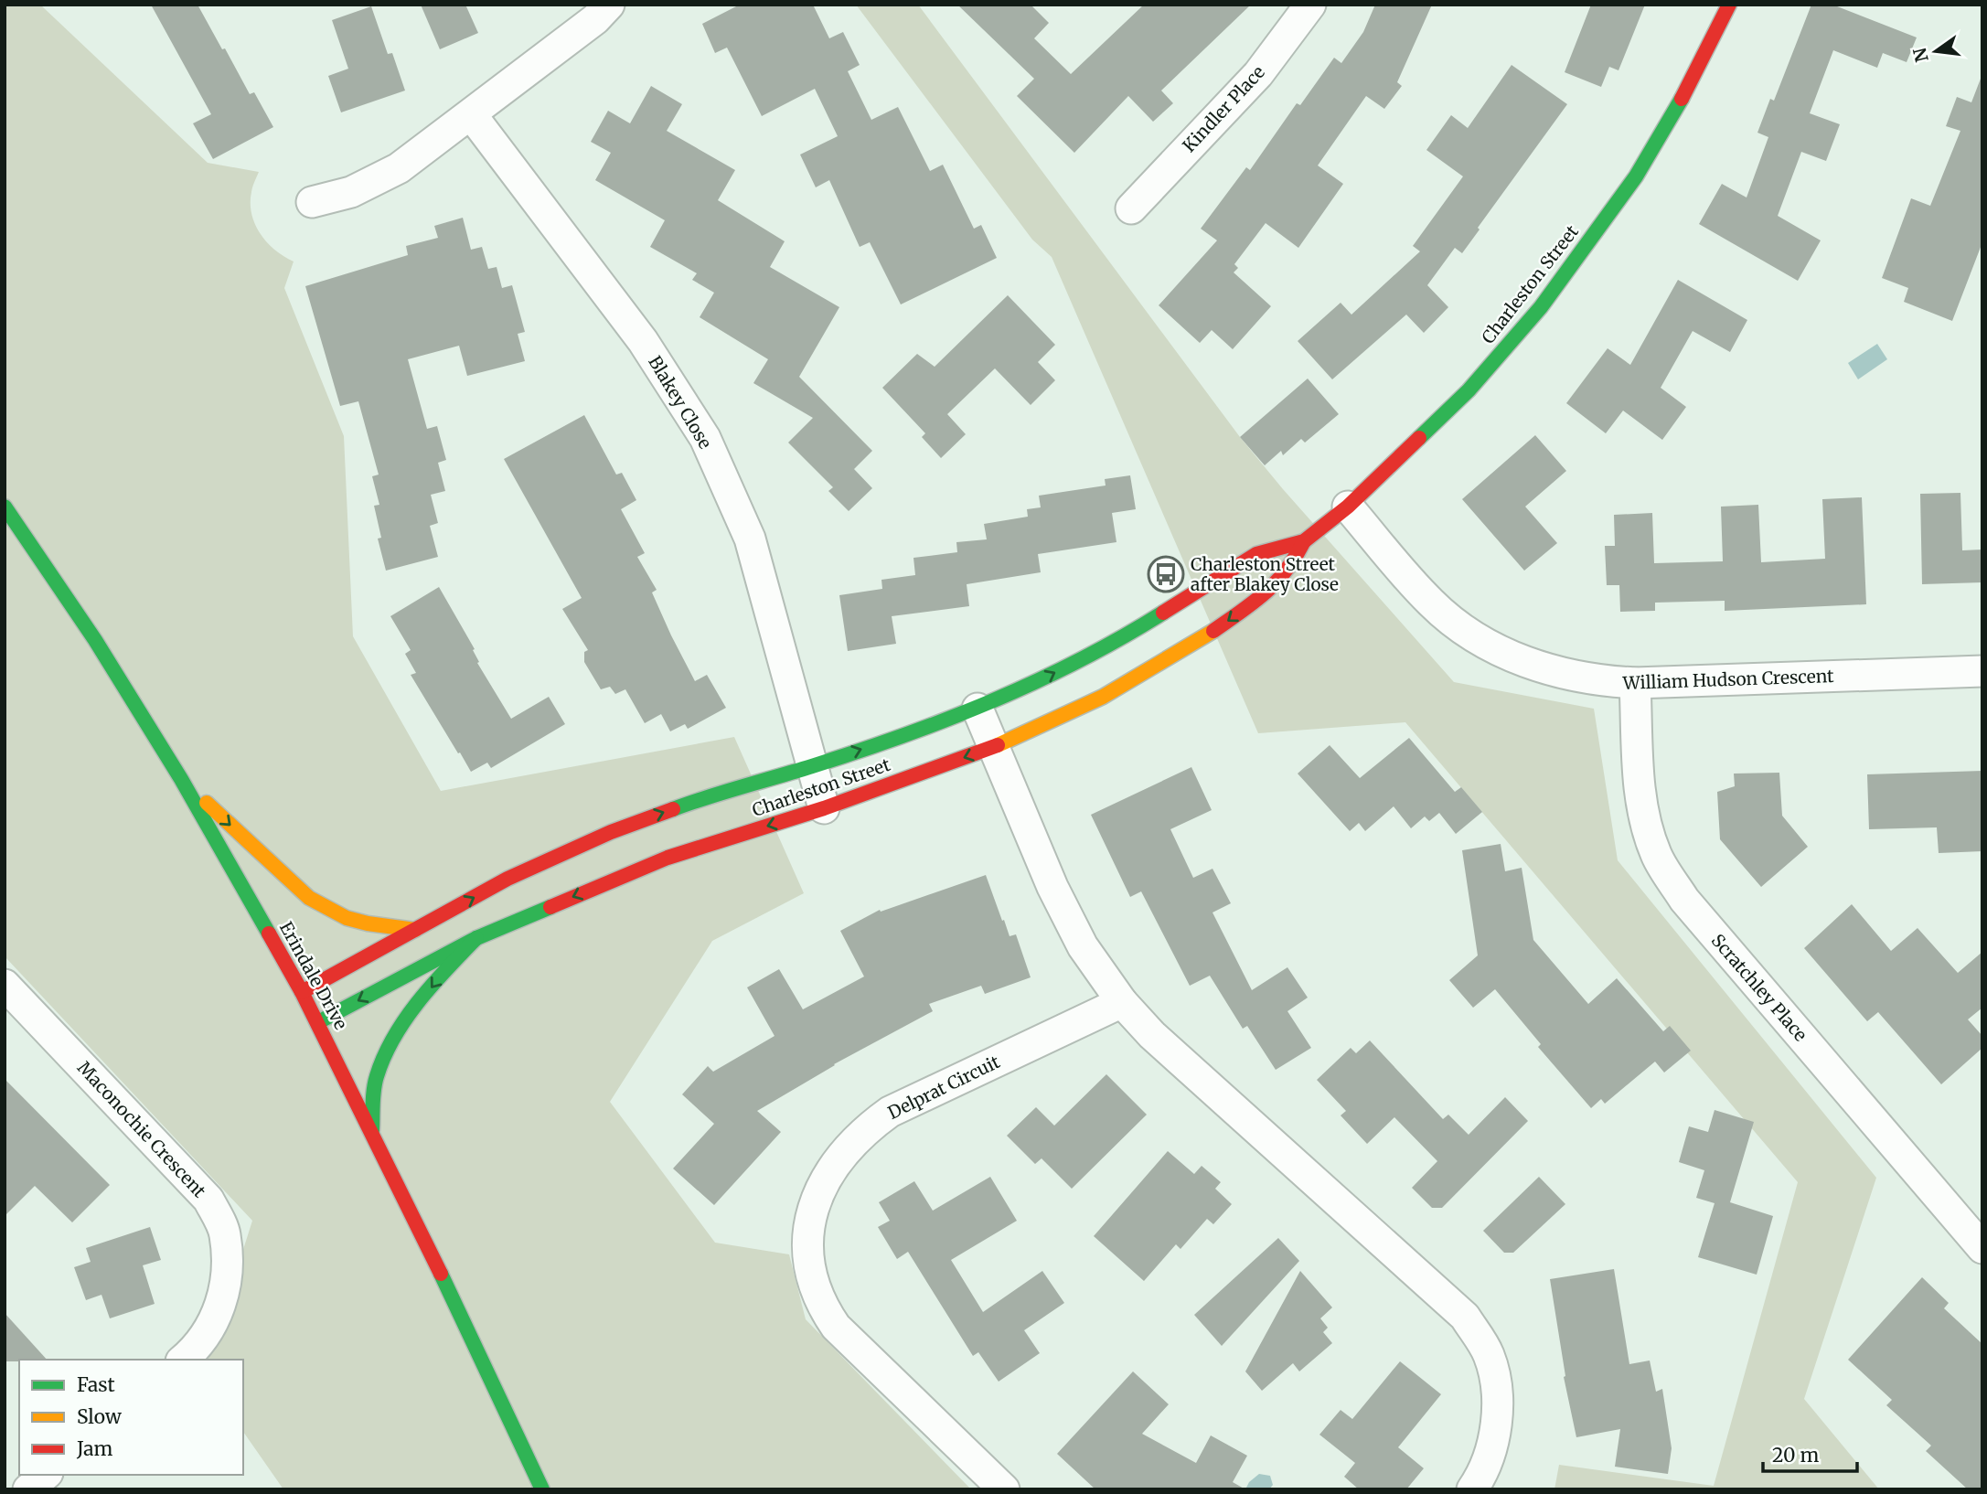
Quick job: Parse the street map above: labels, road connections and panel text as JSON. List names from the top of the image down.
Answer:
{
  "streets": {
    "street": [
      "Kindler Place",
      "Charleston Street",
      "Blakey Close",
      "William Hudson Crescent",
      "Erindale Drive",
      "Scratchley Place",
      "Delprat Circuit",
      "Maconochie Crescent"
    ]
  },
  "crossings": [
    ["Charleston Street", "Blakey Close"],
    ["Charleston Street", "William Hudson Crescent"],
    ["Charleston Street", "Erindale Drive"],
    ["William Hudson Crescent", "Scratchley Place"]
  ],
  "places": {
    "bus stop": ["Charleston Street after Blakey Close"]
  },
  "legend": ["Fast", "Slow", "Jam"],
  "scale_bar": "20 m",
  "north": "left"
}
